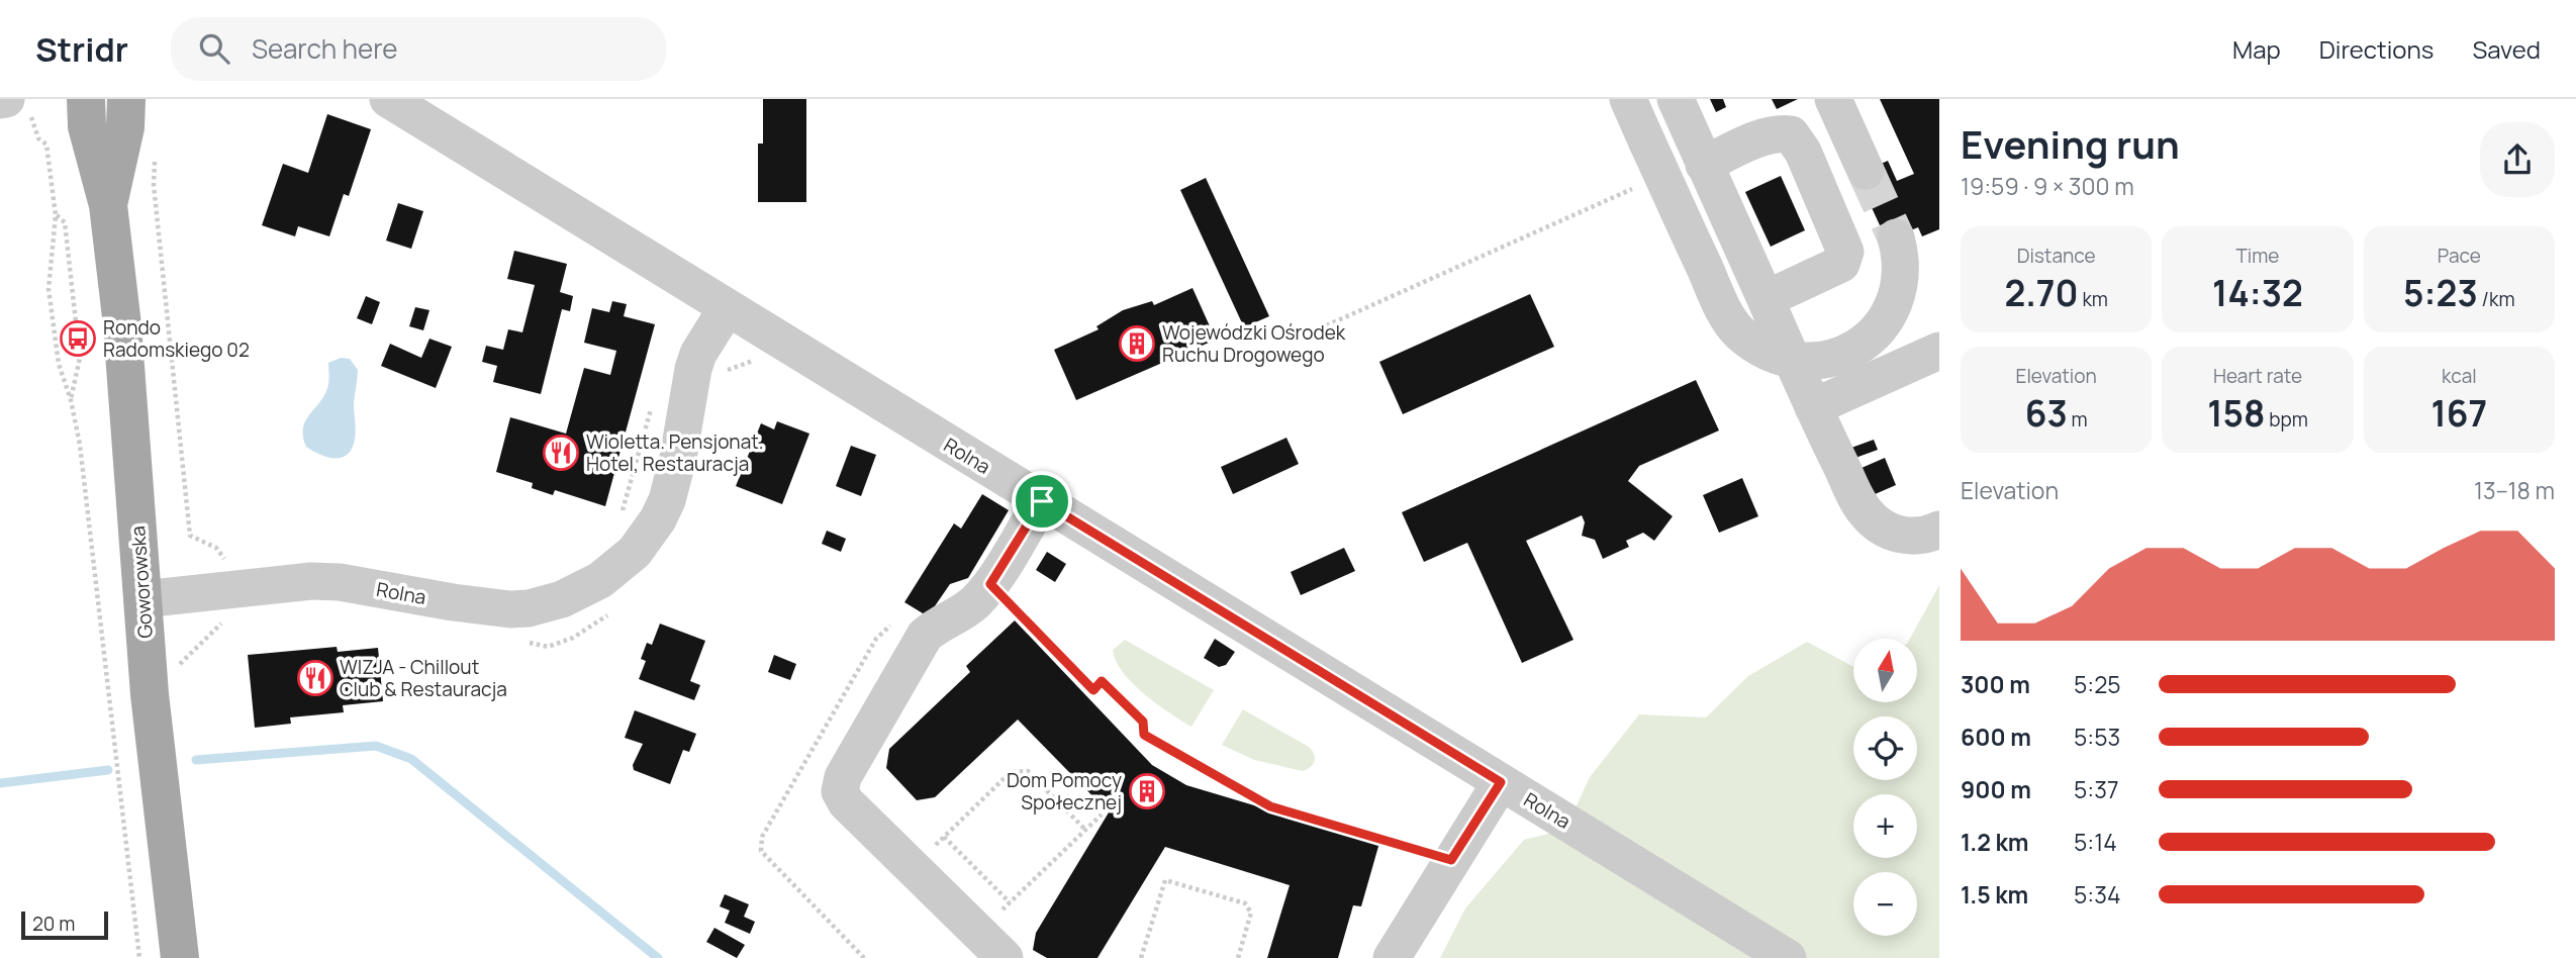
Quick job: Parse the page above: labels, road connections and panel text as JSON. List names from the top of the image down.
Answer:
{
  "streets": {
    "main road": ["Goworowska"],
    "street": ["Rolna"]
  },
  "crossings": [
    ["Rolna", "Goworowska"]
  ],
  "places": {
    "bus stop": ["Rondo Radomskiego 02"],
    "building": ["Wojewódzki Ośrodek Ruchu Drogowego", "Dom Pomocy Społecznej"],
    "restaurant": ["Wioletta. Pensjonat. Hotel, Restauracja", "WIZJA - Chillout Club & Restauracja"]
  },
  "scale_bar": "20 m",
  "north": "top",
  "page": {
    "header": "Stridr",
    "search": "Search here",
    "nav": ["Map", "Directions", "Saved"],
    "heading": ["Evening run", "19:59 · 9 × 300 m"],
    "stats": [
      ["Distance", "2.70 km"],
      ["Time", "14:32"],
      ["Pace", "5:23 /km"],
      ["Elevation", "63 m"],
      ["Heart rate", "158 bpm"],
      ["kcal", "167"]
    ],
    "chart": ["Elevation", "13–18 m"],
    "map_buttons": ["+", "−"],
    "list": [
      {
        "name": "300 m",
        "note": "5:25"
      },
      {
        "name": "600 m",
        "note": "5:53"
      },
      {
        "name": "900 m",
        "note": "5:37"
      },
      {
        "name": "1.2 km",
        "note": "5:14"
      },
      {
        "name": "1.5 km",
        "note": "5:34"
      }
    ],
    "scale": "20 m"
  }
}
